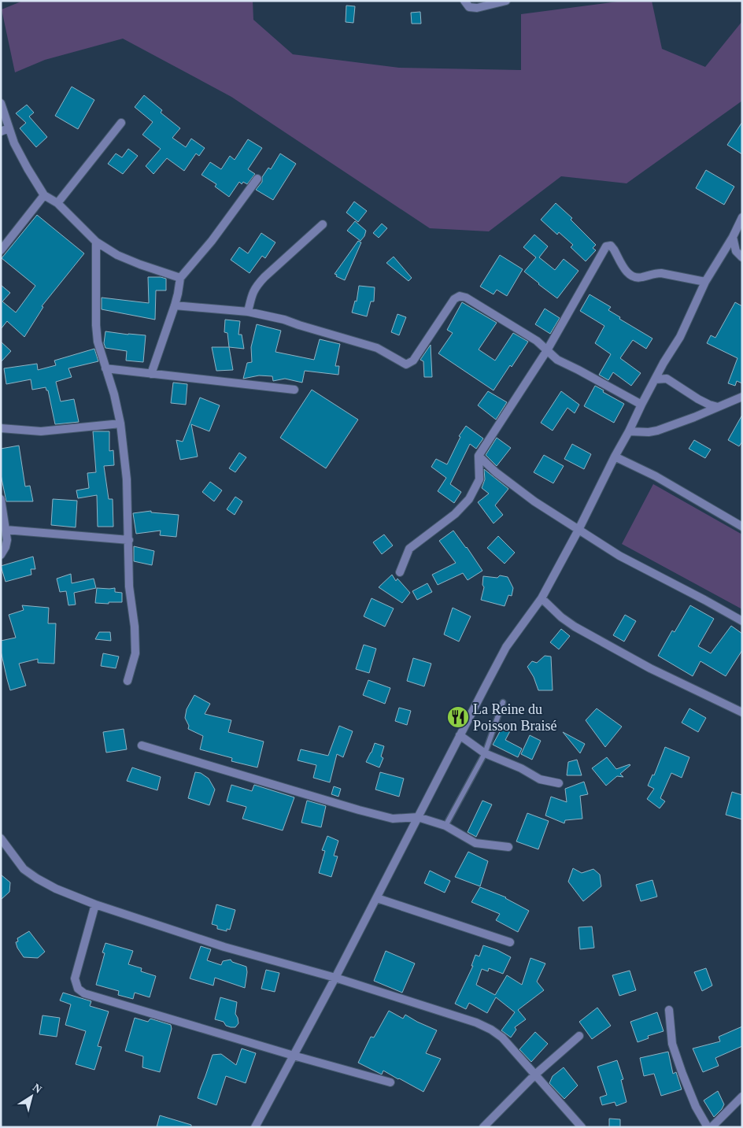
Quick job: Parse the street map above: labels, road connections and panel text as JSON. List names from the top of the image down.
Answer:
{
  "places": {
    "restaurant": ["La Reine du Poisson Braisé"]
  },
  "north": "top right"
}
